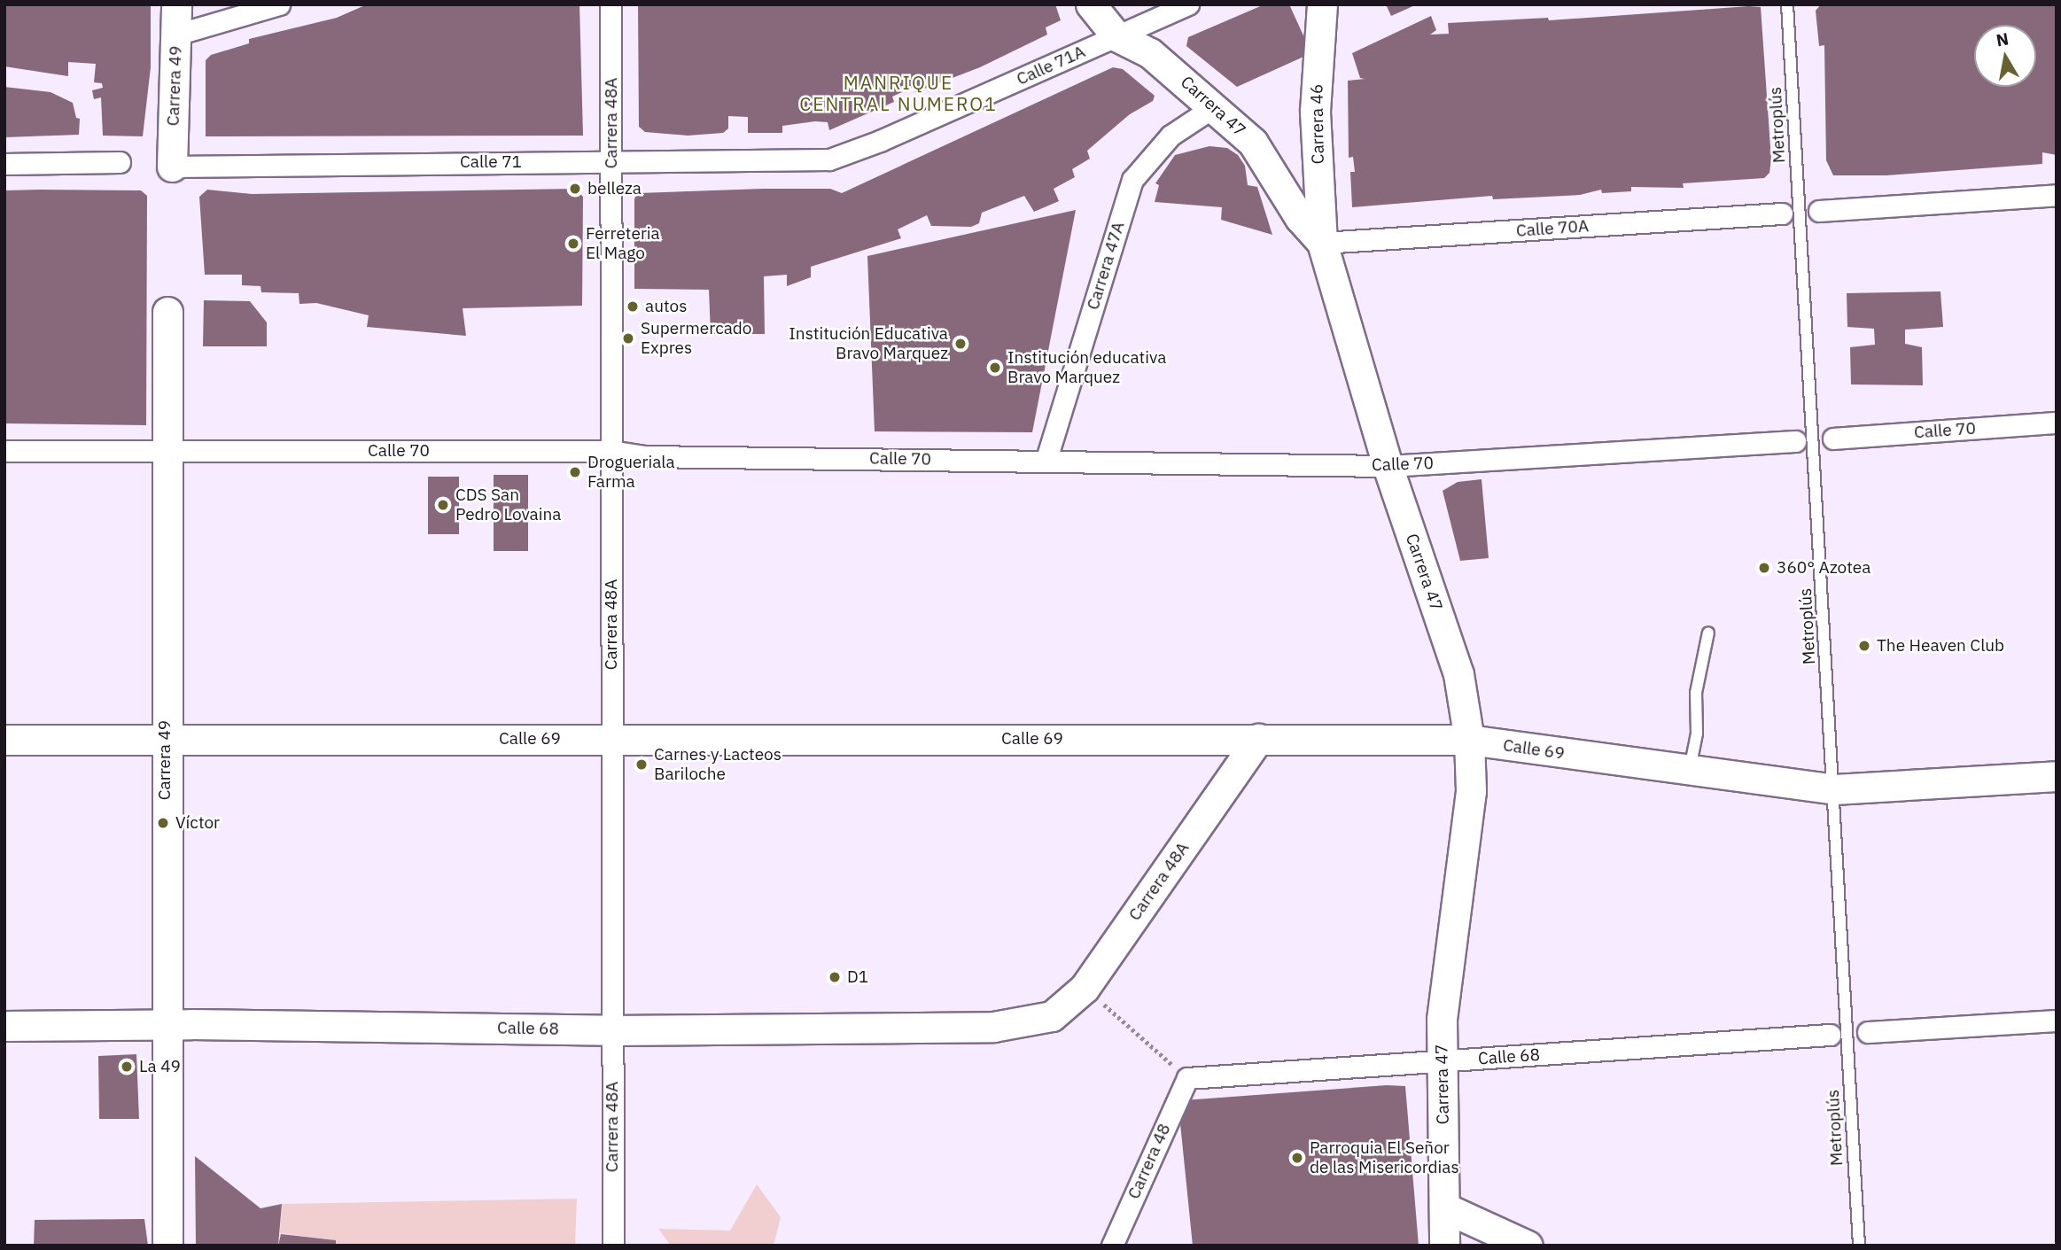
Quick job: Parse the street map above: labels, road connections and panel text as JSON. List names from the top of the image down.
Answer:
{
  "streets": {
    "street": [
      "Calle 71A",
      "Carrera 49",
      "Carrera 47",
      "Carrera 48A",
      "Carrera 46",
      "Calle 71",
      "Calle 70A",
      "Carrera 47A",
      "Calle 70",
      "Calle 69",
      "Calle 68",
      "Carrera 48"
    ],
    "lane": ["Metroplús"]
  },
  "crossings": [
    ["Calle 71A", "Carrera 47"],
    ["Calle 71A", "Calle 71"],
    ["Carrera 49", "Calle 71"],
    ["Carrera 49", "Calle 70"],
    ["Carrera 49", "Calle 69"],
    ["Carrera 49", "Calle 68"],
    ["Carrera 47", "Carrera 46"],
    ["Carrera 47", "Calle 70A"],
    ["Carrera 47", "Carrera 47A"],
    ["Carrera 47", "Calle 70"],
    ["Carrera 47", "Calle 69"],
    ["Carrera 47", "Calle 68"],
    ["Carrera 48A", "Calle 71"],
    ["Carrera 48A", "Calle 70"],
    ["Carrera 48A", "Calle 69"],
    ["Carrera 48A", "Calle 68"],
    ["Carrera 46", "Calle 70A"],
    ["Metroplús", "Calle 69"],
    ["Carrera 47A", "Calle 70"],
    ["Calle 68", "Carrera 48"]
  ],
  "districts": ["MANRIQUE CENTRAL NUMERO1"],
  "places": [
    "belleza",
    "Ferreteria El Mago",
    "autos",
    "Supermercado Expres",
    "Institución Educativa Bravo Marquez",
    "Institución educativa Bravo Marquez",
    "Drogueriala Farma",
    "CDS San Pedro Lovaina",
    "360° Azotea",
    "The Heaven Club",
    "Carnes y Lacteos Bariloche",
    "Víctor",
    "D1",
    "La 49",
    "Parroquia El Señor de las Misericordias"
  ],
  "north": "top"
}
